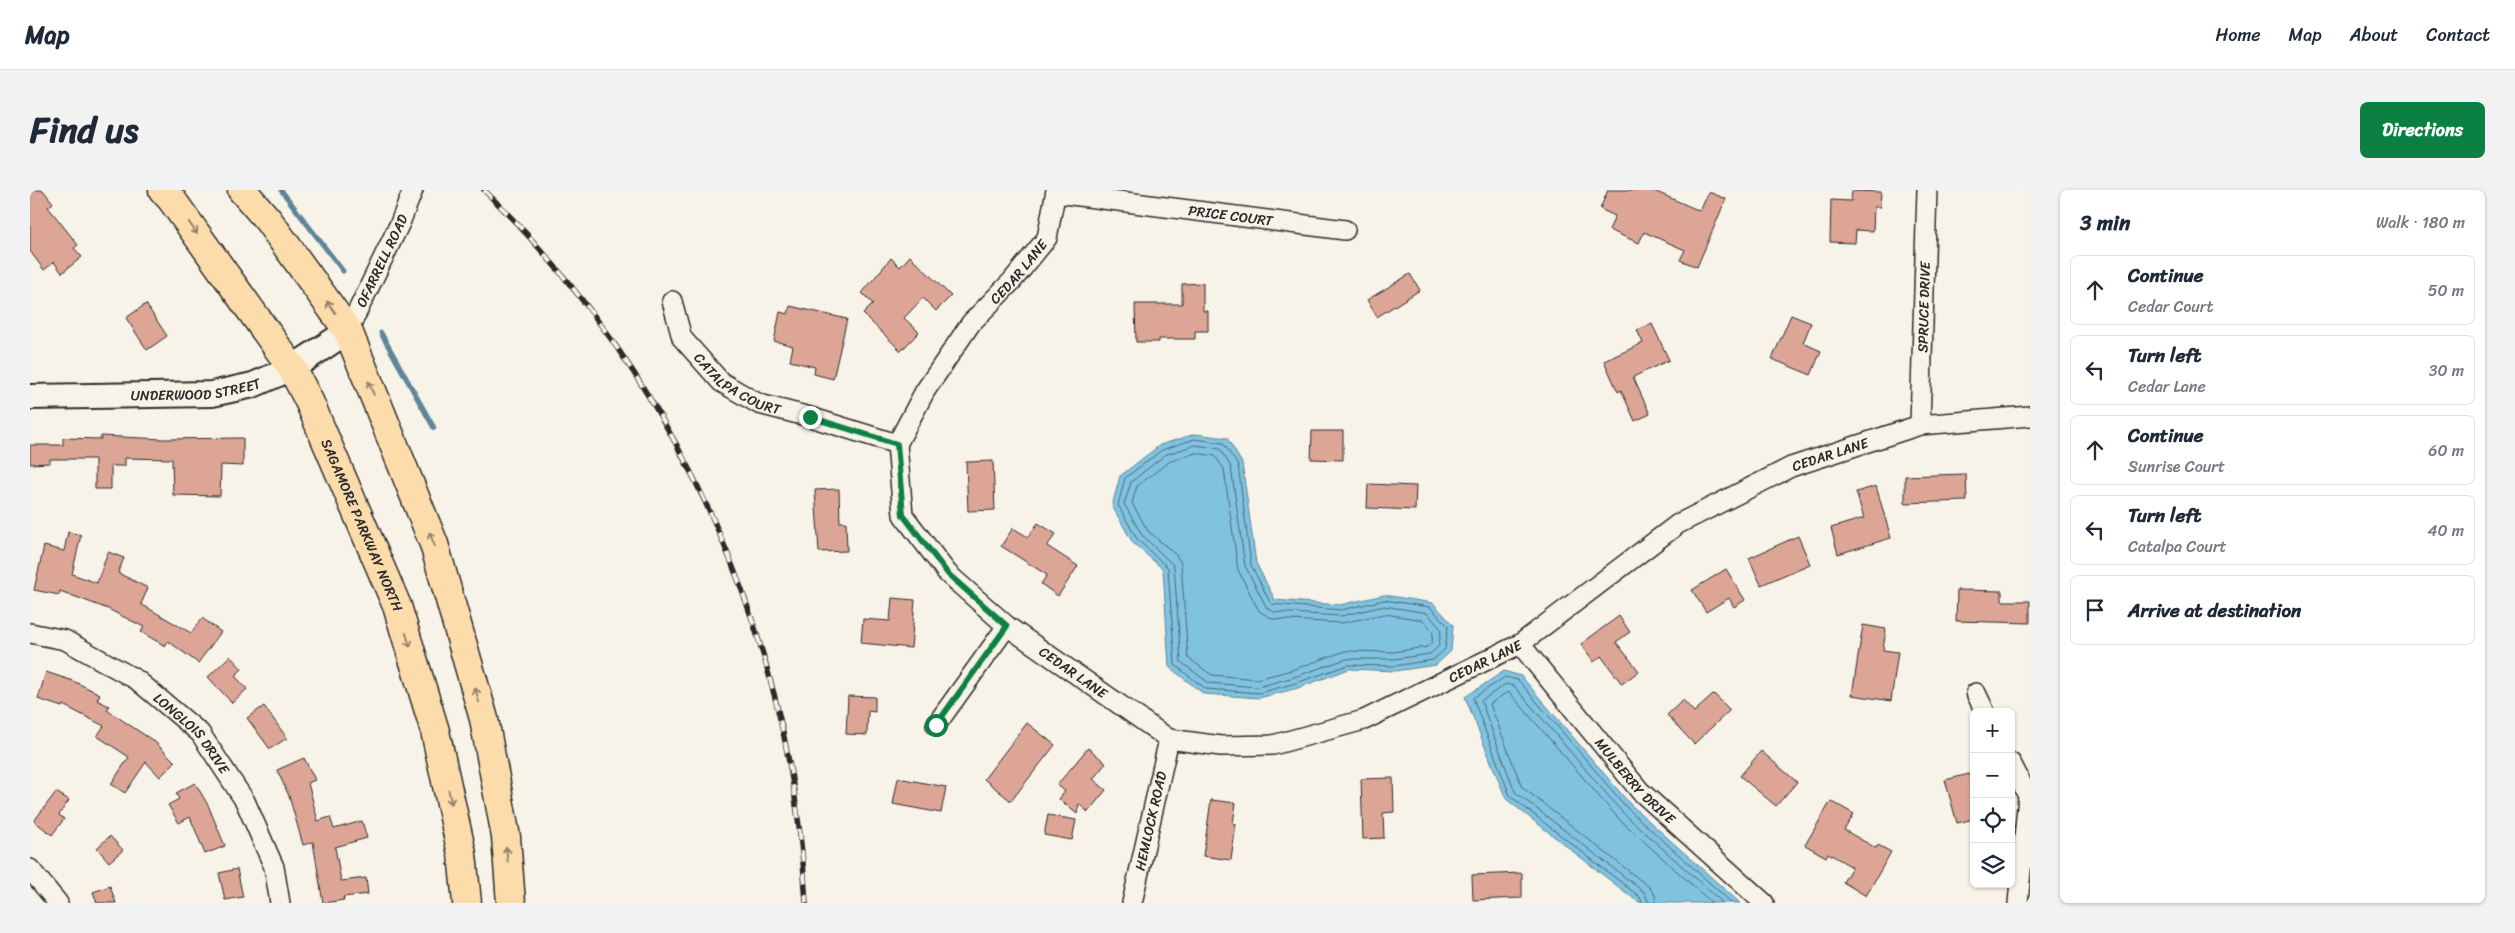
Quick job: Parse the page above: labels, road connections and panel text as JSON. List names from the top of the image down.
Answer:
{
  "streets": {
    "main road": ["SAGAMORE PARKWAY NORTH"],
    "street": [
      "PRICE COURT",
      "OFARRELL ROAD",
      "CEDAR LANE",
      "SPRUCE DRIVE",
      "CATALPA COURT",
      "UNDERWOOD STREET",
      "LONGLOIS DRIVE",
      "MULBERRY DRIVE",
      "HEMLOCK ROAD"
    ]
  },
  "crossings": [
    ["PRICE COURT", "CEDAR LANE"],
    ["OFARRELL ROAD", "UNDERWOOD STREET"],
    ["CEDAR LANE", "SPRUCE DRIVE"],
    ["CEDAR LANE", "CATALPA COURT"],
    ["CEDAR LANE", "MULBERRY DRIVE"],
    ["CEDAR LANE", "HEMLOCK ROAD"],
    ["UNDERWOOD STREET", "SAGAMORE PARKWAY NORTH"]
  ],
  "page": {
    "header": "Map",
    "nav": [
      "Home",
      "Map",
      "About",
      "Contact"
    ],
    "title": "Find us",
    "buttons": "Directions",
    "heading": ["3 min", "Walk · 180 m"],
    "list": [
      ["Continue", "Cedar Court", "50 m"],
      ["Turn left", "Cedar Lane", "30 m"],
      ["Continue", "Sunrise Court", "60 m"],
      ["Turn left", "Catalpa Court", "40 m"],
      "Arrive at destination"
    ],
    "map_buttons": ["+", "−"]
  }
}
